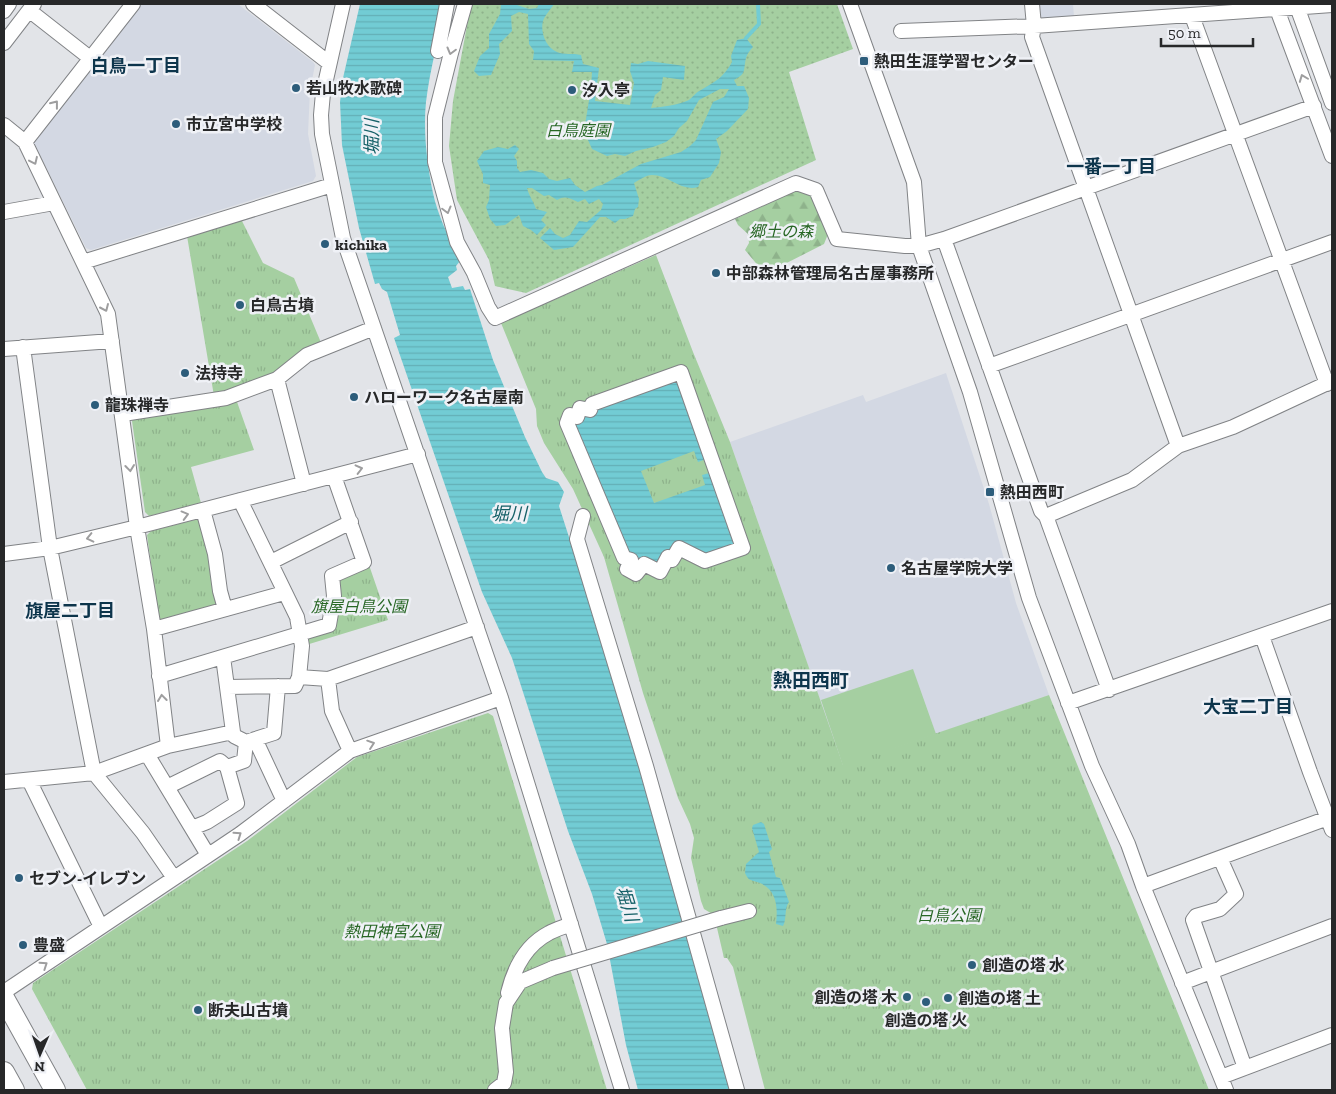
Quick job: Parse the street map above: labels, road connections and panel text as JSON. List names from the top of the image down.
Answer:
{
  "districts": [
    "白鳥一丁目",
    "一番一丁目",
    "旗屋二丁目",
    "熱田西町",
    "大宝二丁目"
  ],
  "water": ["堀川"],
  "parks": [
    "白鳥庭園",
    "郷土の森",
    "旗屋白鳥公園",
    "白鳥公園",
    "熱田神宮公園"
  ],
  "places": {
    "transit": ["熱田生涯学習センター", "熱田西町"],
    "other": [
      "若山牧水歌碑",
      "汐入亭",
      "市立宮中学校",
      "kichika",
      "中部森林管理局名古屋事務所",
      "白鳥古墳",
      "法持寺",
      "ハローワーク名古屋南",
      "龍珠禅寺",
      "名古屋学院大学",
      "セブン-イレブン",
      "豊盛",
      "創造の塔 水",
      "創造の塔 木",
      "創造の塔 土",
      "創造の塔 火",
      "断夫山古墳"
    ]
  },
  "scale_bar": "50 m",
  "north": "bottom"
}
